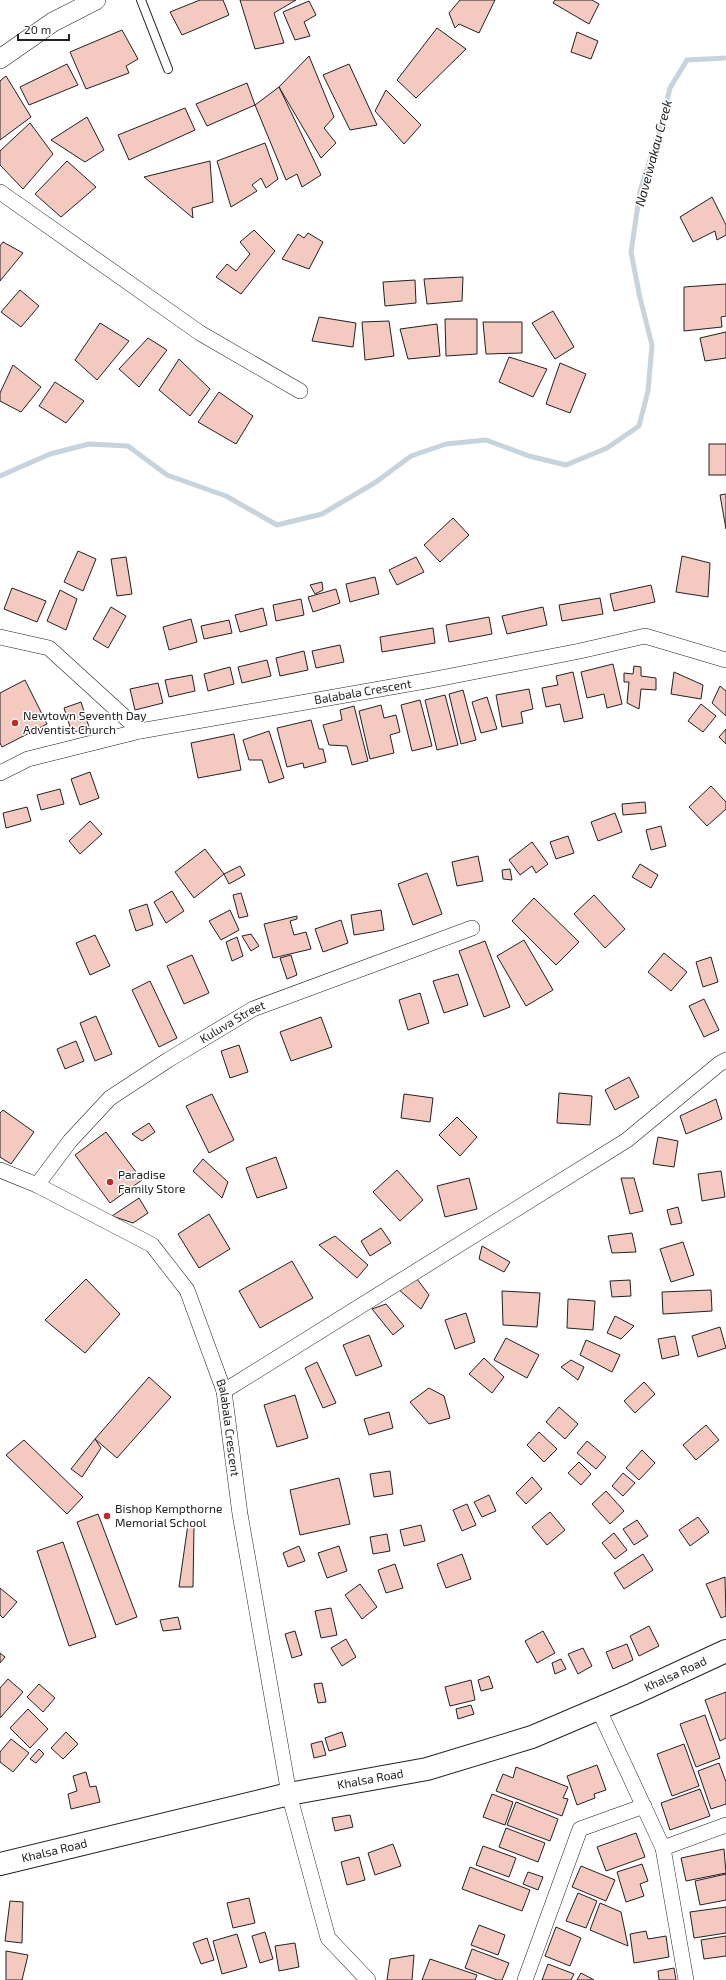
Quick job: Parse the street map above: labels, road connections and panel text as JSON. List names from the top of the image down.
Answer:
{
  "streets": {
    "main road": ["Khalsa Road"],
    "street": ["Balabala Crescent", "Kuluva Street"]
  },
  "crossings": [
    ["Balabala Crescent", "Kuluva Street"],
    ["Balabala Crescent", "Khalsa Road"]
  ],
  "water": ["Naveiwakau Creek"],
  "places": ["Newtown Seventh Day Adventist Church", "Paradise Family Store", "Bishop Kempthorne Memorial School"],
  "scale_bar": "20 m"
}
